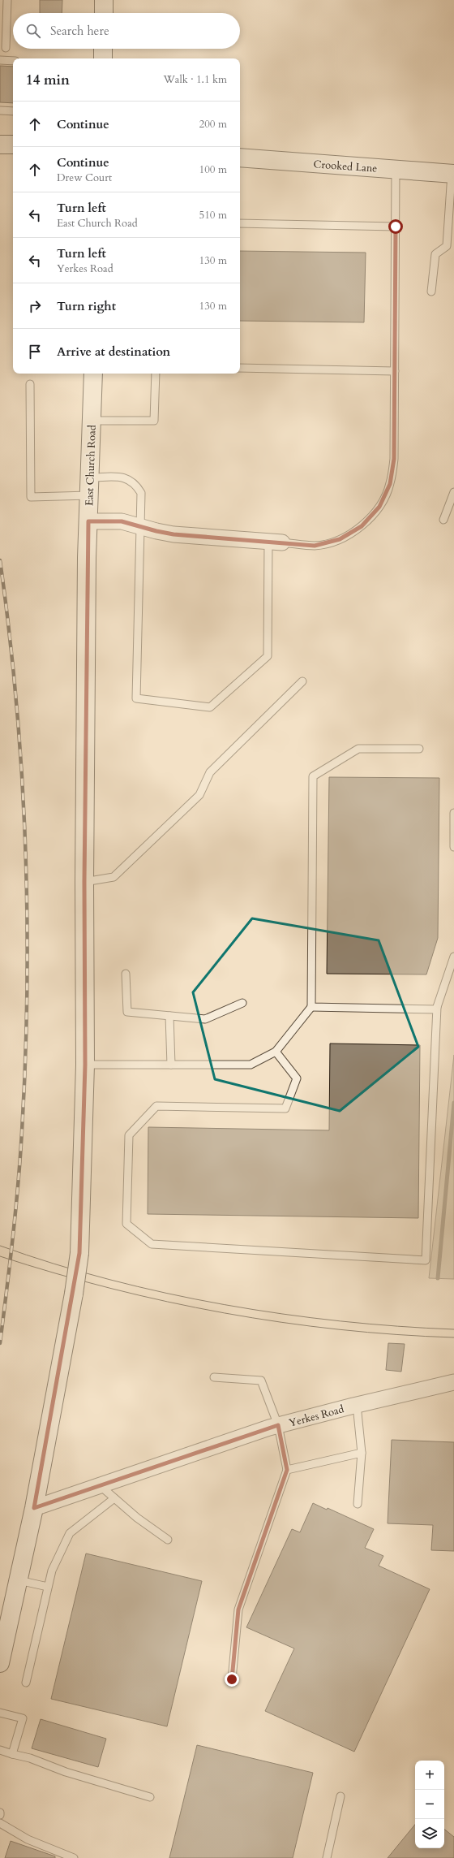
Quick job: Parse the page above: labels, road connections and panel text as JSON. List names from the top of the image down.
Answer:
{
  "streets": {
    "street": ["Crooked Lane", "East Church Road", "Yerkes Road"]
  },
  "crossings": [
    ["East Church Road", "Yerkes Road"]
  ],
  "page": {
    "search": "Search here",
    "heading": ["14 min", "Walk · 1.1 km"],
    "list": [
      ["Continue", "200 m"],
      ["Continue", "Drew Court", "100 m"],
      ["Turn left", "East Church Road", "510 m"],
      ["Turn left", "Yerkes Road", "130 m"],
      ["Turn right", "130 m"],
      "Arrive at destination"
    ],
    "map_buttons": ["+", "−"]
  }
}
